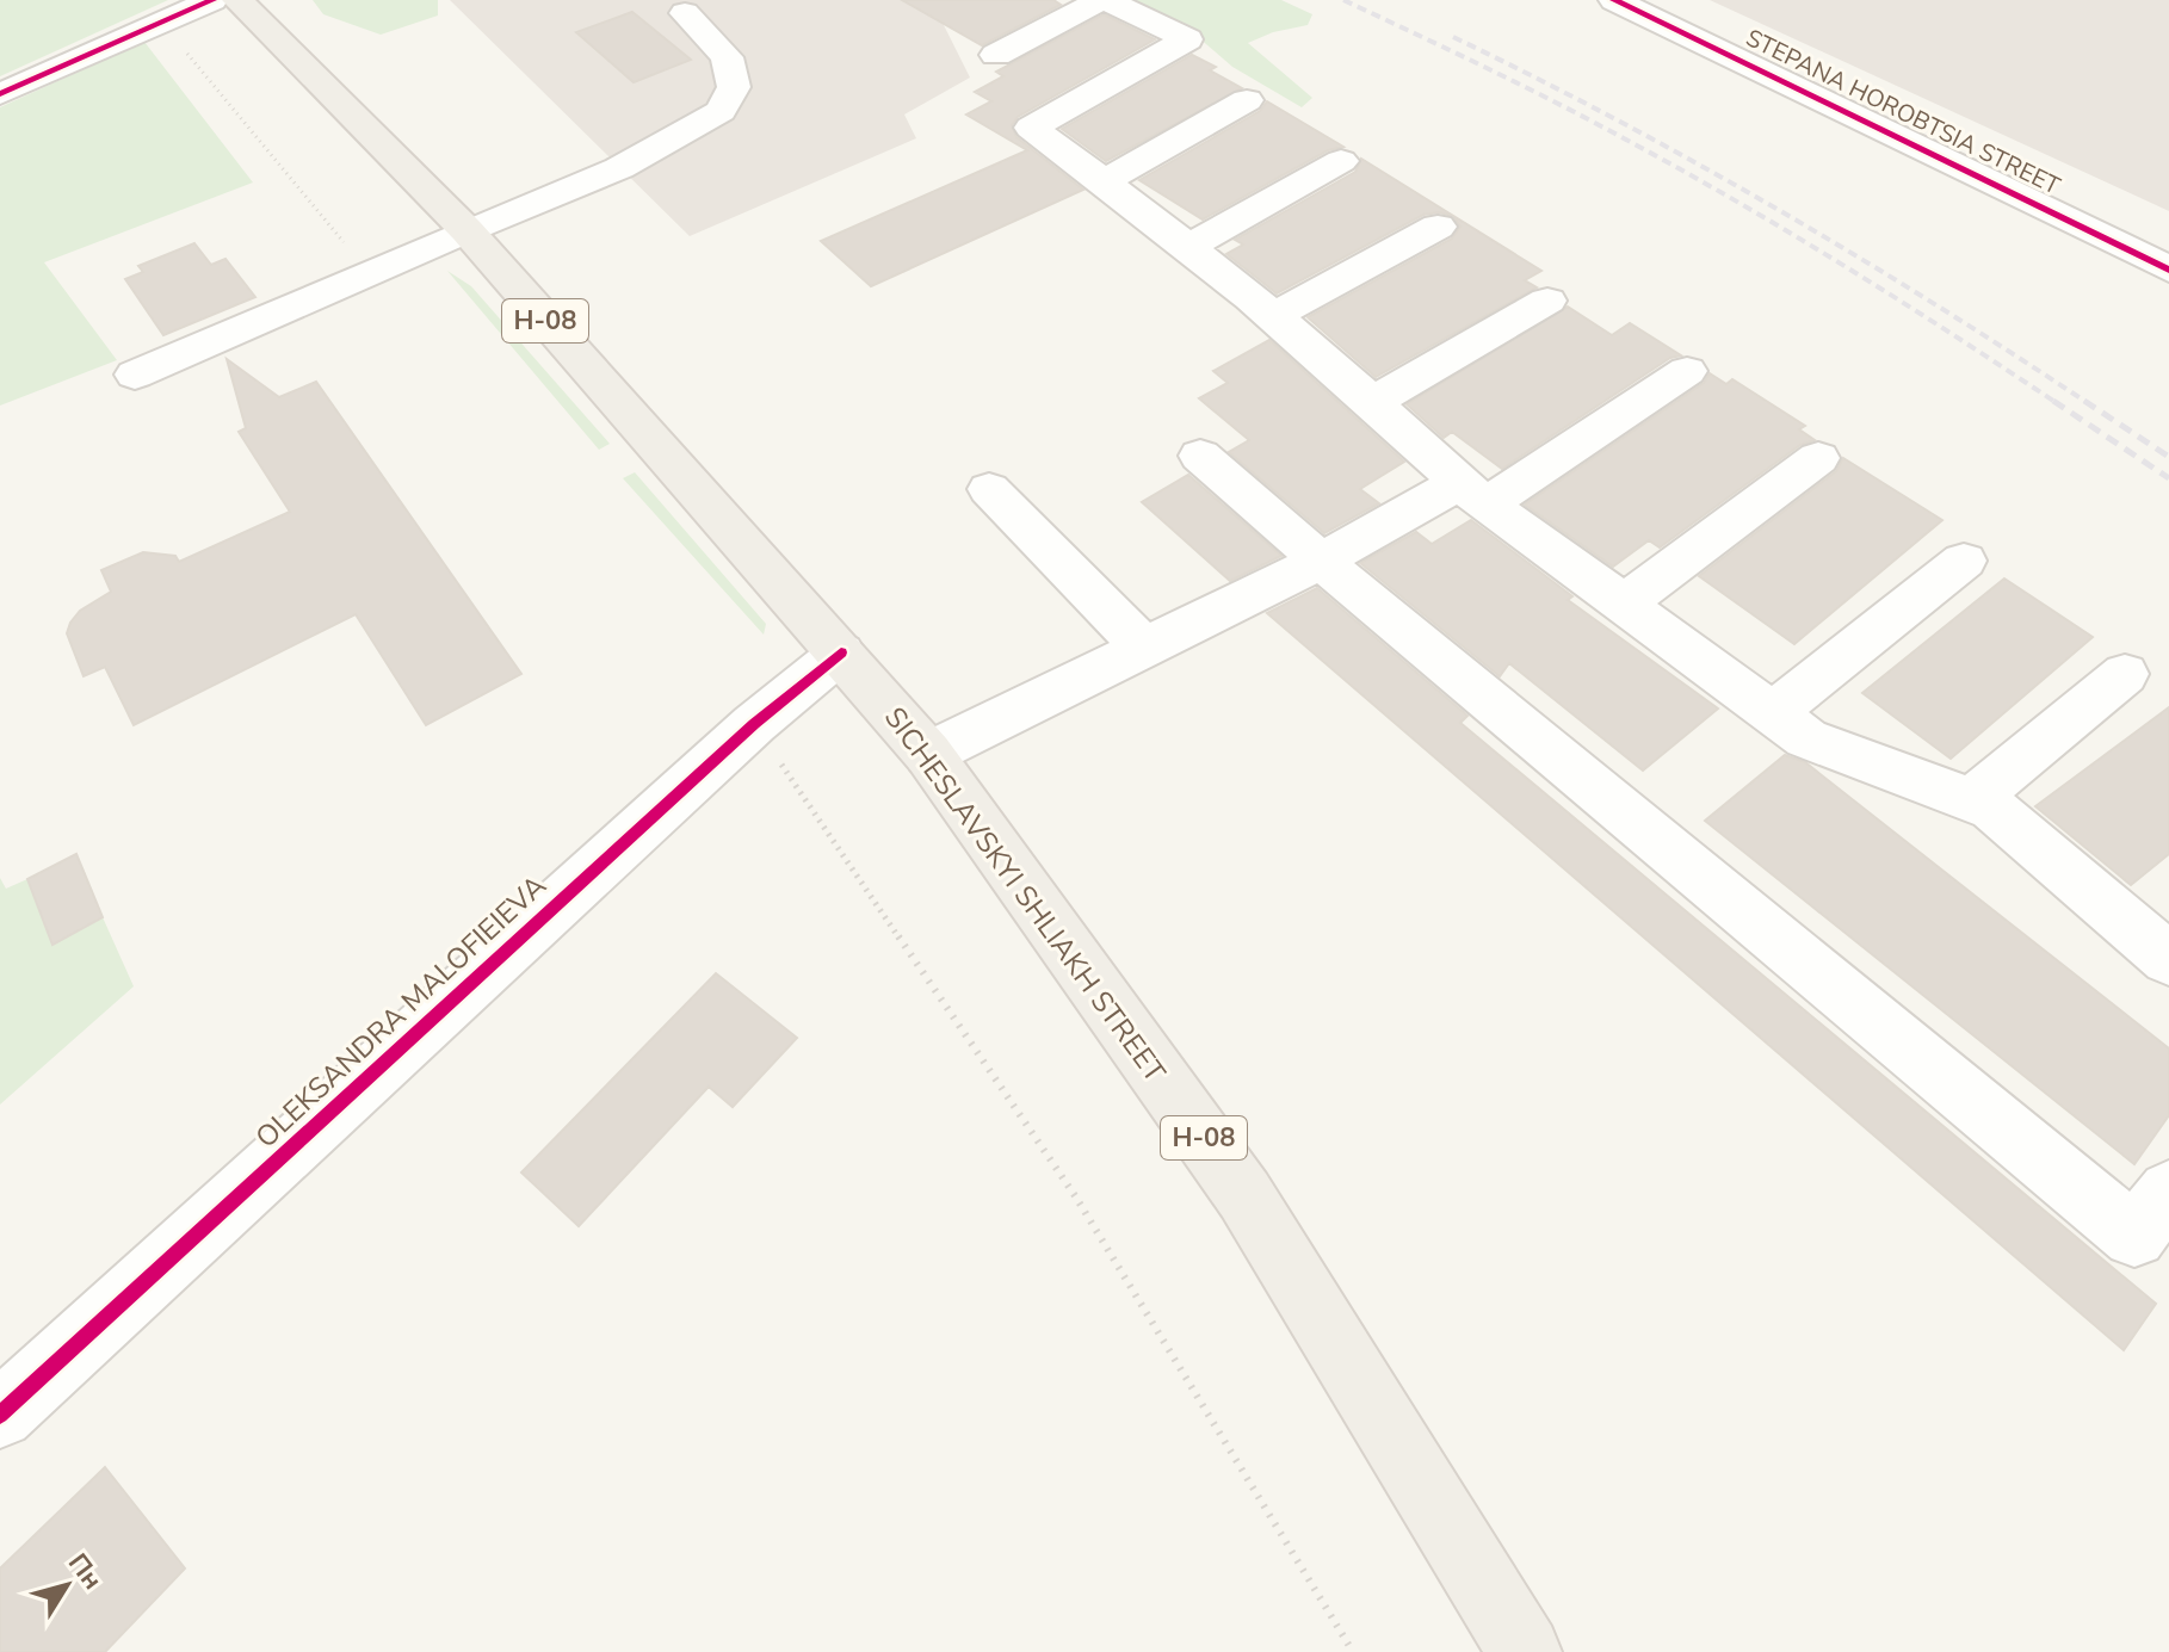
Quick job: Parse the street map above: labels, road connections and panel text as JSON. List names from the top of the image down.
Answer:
{
  "streets": {
    "main road": ["Н-08", "SICHESLAVSKYI SHLIAKH STREET"],
    "street": ["STEPANA HOROBTSIA STREET", "OLEKSANDRA MALOFIEIEVA"]
  },
  "crossings": [
    ["SICHESLAVSKYI SHLIAKH STREET", "OLEKSANDRA MALOFIEIEVA"]
  ],
  "north": "top right"
}
